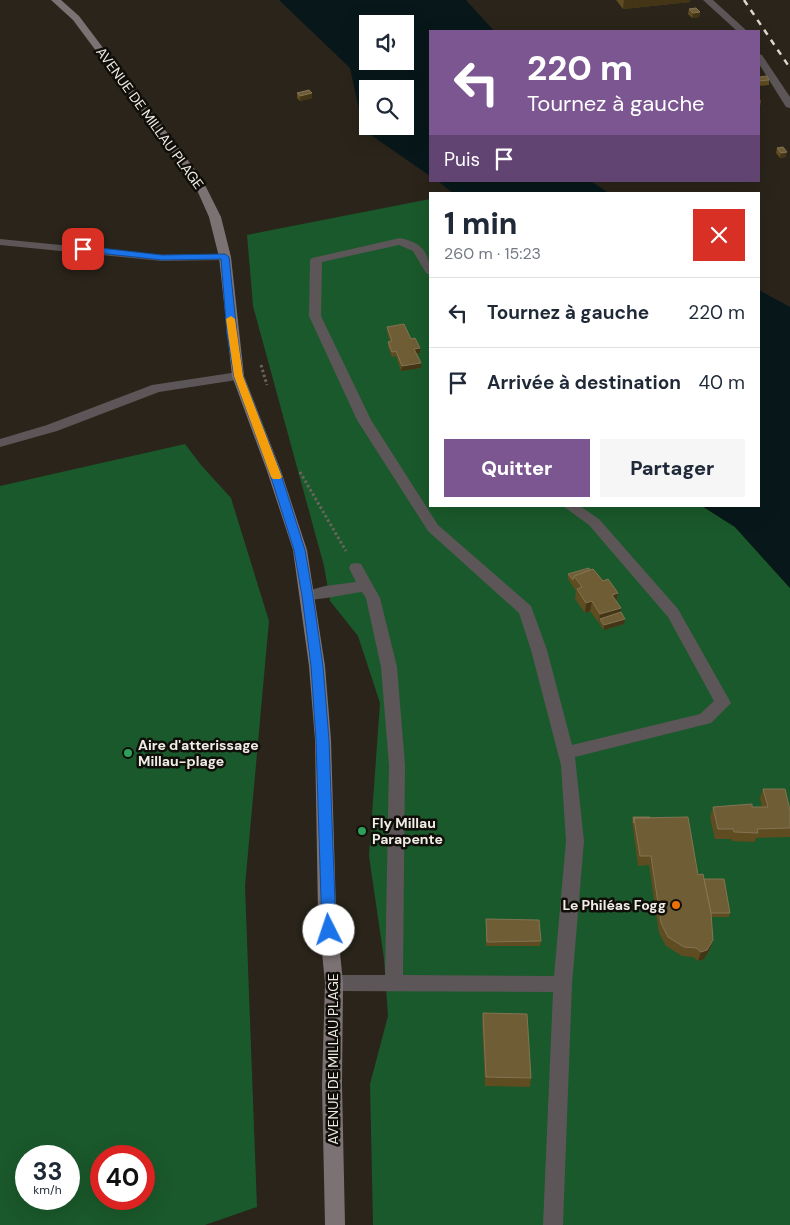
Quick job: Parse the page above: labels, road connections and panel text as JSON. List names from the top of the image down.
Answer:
{
  "streets": {
    "street": ["AVENUE DE MILLAU PLAGE"]
  },
  "places": ["Aire d'atterissage Millau-plage", "Fly Millau Parapente", "Le Philéas Fogg"],
  "page": {
    "turn": ["220 m", "Tournez à gauche"],
    "then": "Puis",
    "heading": ["1 min", "260 m · 15:23"],
    "list": [
      {
        "name": "Tournez à gauche",
        "value": "220 m"
      },
      {
        "name": "Arrivée à destination",
        "value": "40 m"
      }
    ],
    "buttons": ["Quitter", "Partager"],
    "speed": "33 km/h",
    "limit": "40"
  }
}
